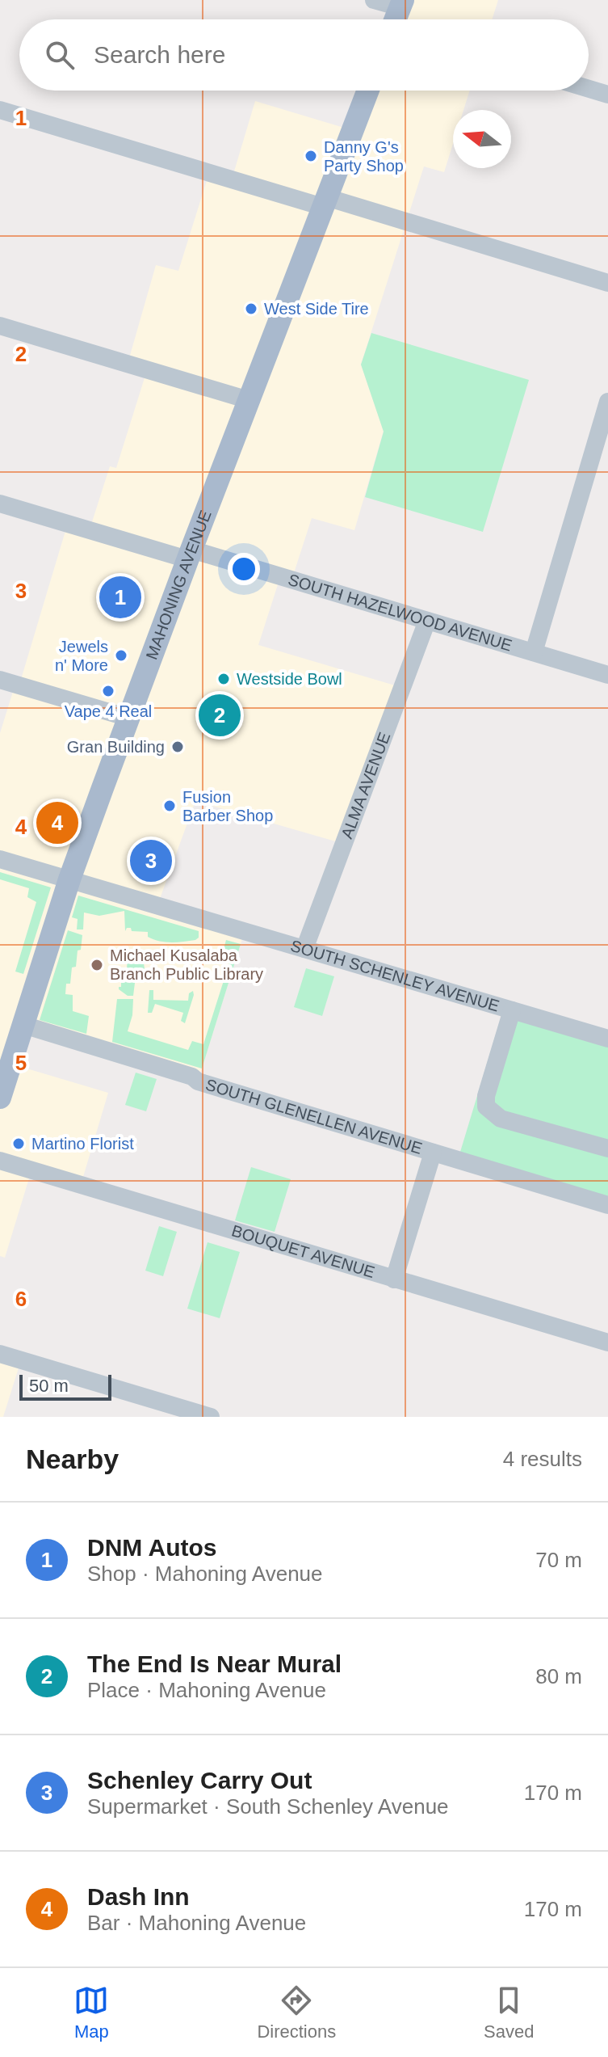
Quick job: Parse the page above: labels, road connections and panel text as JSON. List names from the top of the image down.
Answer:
{
  "streets": {
    "main road": ["MAHONING AVENUE"],
    "street": [
      "SOUTH HAZELWOOD AVENUE",
      "ALMA AVENUE",
      "SOUTH SCHENLEY AVENUE",
      "SOUTH GLENELLEN AVENUE",
      "BOUQUET AVENUE"
    ]
  },
  "crossings": [
    ["MAHONING AVENUE", "SOUTH HAZELWOOD AVENUE"],
    ["MAHONING AVENUE", "SOUTH SCHENLEY AVENUE"],
    ["MAHONING AVENUE", "SOUTH GLENELLEN AVENUE"],
    ["SOUTH HAZELWOOD AVENUE", "ALMA AVENUE"],
    ["ALMA AVENUE", "SOUTH SCHENLEY AVENUE"]
  ],
  "places": [
    "Danny G's Party Shop",
    "West Side Tire",
    "Jewels n' More",
    "Westside Bowl",
    "Vape 4 Real",
    "Gran Building",
    "Fusion Barber Shop",
    "Michael Kusalaba Branch Public Library",
    "Martino Florist"
  ],
  "scale_bar": "50 m",
  "north": "left",
  "page": {
    "search": "Search here",
    "pins": [
      "1",
      "2",
      "4",
      "3"
    ],
    "scale": "50 m",
    "heading": ["Nearby", "4 results"],
    "list": [
      {
        "mark": "1",
        "name": "DNM Autos",
        "note": "Shop · Mahoning Avenue",
        "value": "70 m"
      },
      {
        "mark": "2",
        "name": "The End Is Near Mural",
        "note": "Place · Mahoning Avenue",
        "value": "80 m"
      },
      {
        "mark": "3",
        "name": "Schenley Carry Out",
        "note": "Supermarket · South Schenley Avenue",
        "value": "170 m"
      },
      {
        "mark": "4",
        "name": "Dash Inn",
        "note": "Bar · Mahoning Avenue",
        "value": "170 m"
      }
    ],
    "nav": ["Map", "Directions", "Saved"]
  },
  "grid": {
    "rows": [
      "1",
      "2",
      "3",
      "4",
      "5",
      "6"
    ]
  }
}
